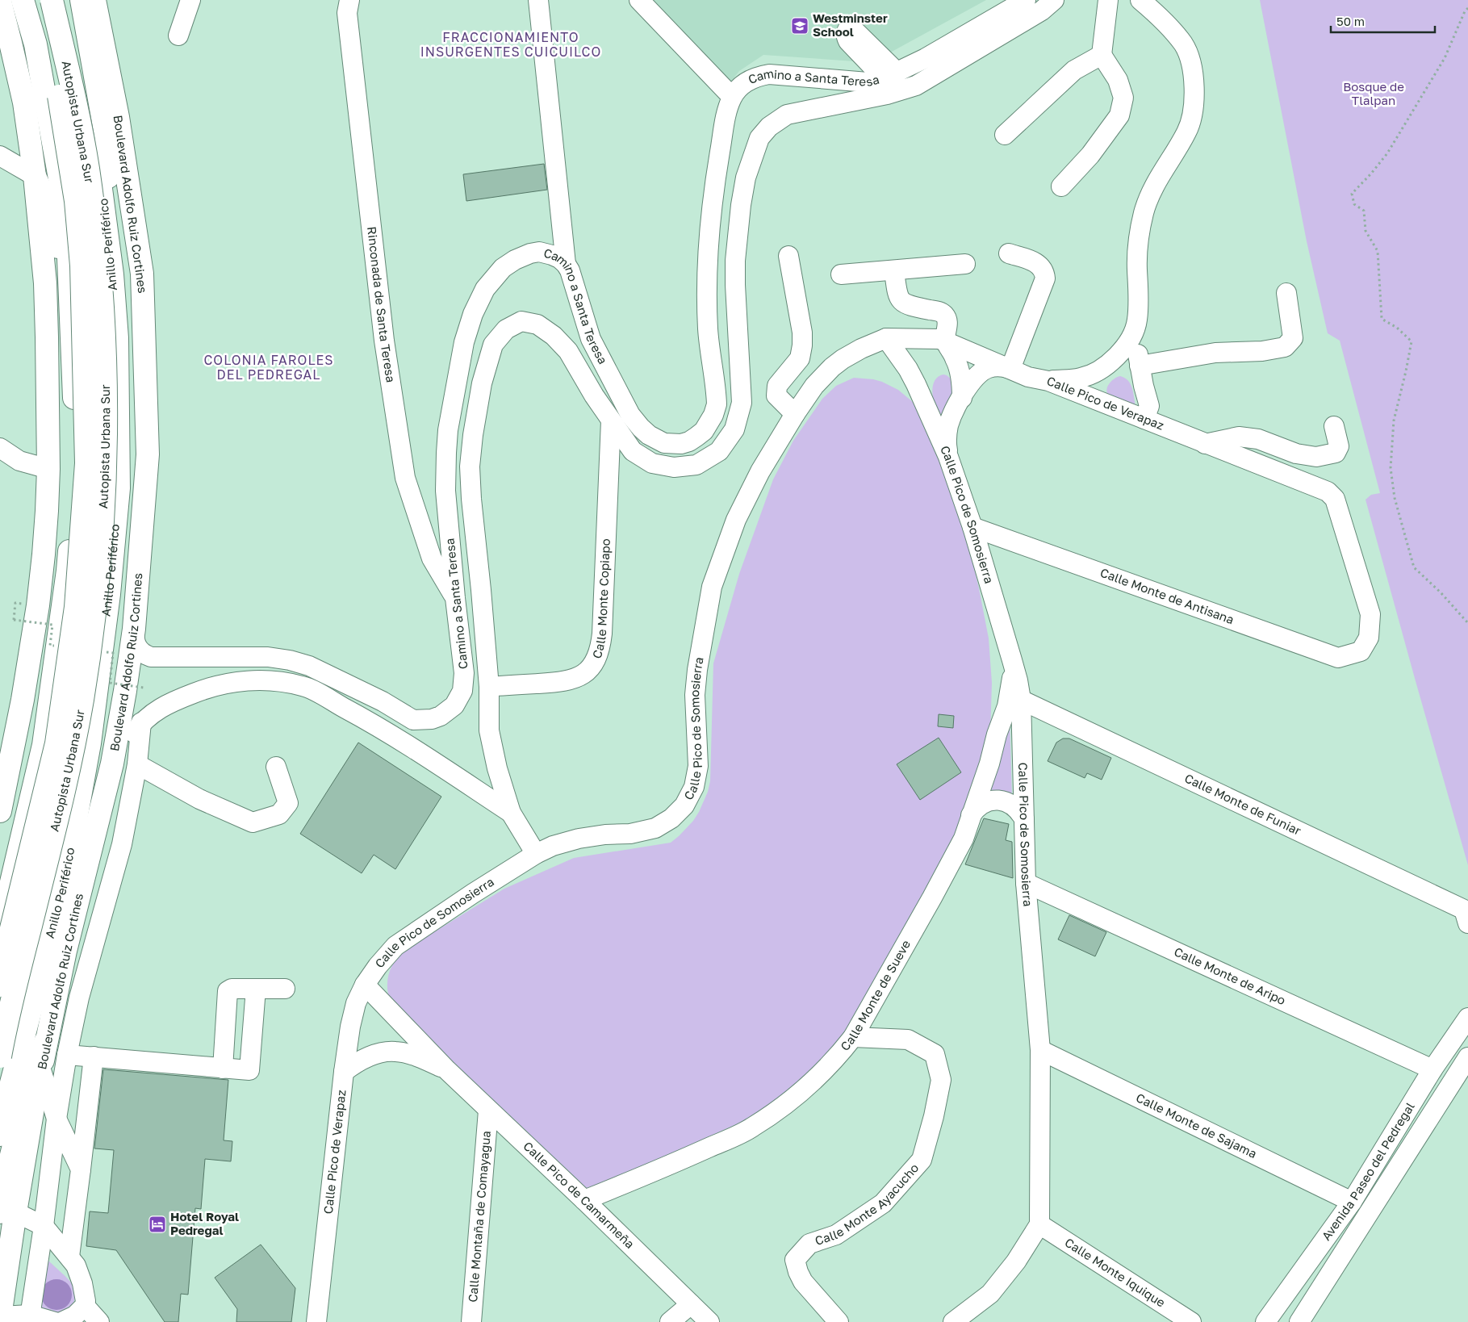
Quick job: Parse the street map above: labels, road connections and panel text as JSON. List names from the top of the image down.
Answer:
{
  "streets": {
    "main road": ["Autopista Urbana Sur", "Boulevard Adolfo Ruiz Cortines", "Anillo Periférico"],
    "street": [
      "Camino a Santa Teresa",
      "Rinconada de Santa Teresa",
      "Calle Pico de Verapaz",
      "Calle Pico de Somosierra",
      "Calle Monte de Antisana",
      "Calle Monte Copiapo",
      "Calle Monte de Funiar",
      "Calle Monte de Aripo",
      "Calle Monte de Sueve",
      "Calle Monte de Sajama",
      "Avenida Paseo del Pedregal",
      "Calle Pico de Camarmeña",
      "Calle Monte Ayacucho",
      "Calle Montaña de Comayagua",
      "Calle Monte Iquique"
    ]
  },
  "crossings": [
    ["Camino a Santa Teresa", "Boulevard Adolfo Ruiz Cortines"],
    ["Camino a Santa Teresa", "Rinconada de Santa Teresa"],
    ["Camino a Santa Teresa", "Calle Pico de Somosierra"],
    ["Camino a Santa Teresa", "Calle Monte Copiapo"],
    ["Calle Pico de Verapaz", "Calle Pico de Somosierra"],
    ["Calle Pico de Verapaz", "Calle Monte de Antisana"],
    ["Calle Pico de Verapaz", "Calle Pico de Camarmeña"],
    ["Calle Pico de Somosierra", "Calle Monte de Antisana"],
    ["Calle Pico de Somosierra", "Calle Monte de Funiar"],
    ["Calle Pico de Somosierra", "Calle Monte de Aripo"],
    ["Calle Pico de Somosierra", "Calle Monte de Sueve"],
    ["Calle Pico de Somosierra", "Calle Monte de Sajama"],
    ["Calle Pico de Somosierra", "Calle Pico de Camarmeña"],
    ["Calle Pico de Somosierra", "Calle Monte Iquique"],
    ["Calle Monte de Aripo", "Avenida Paseo del Pedregal"],
    ["Calle Monte de Sueve", "Calle Pico de Camarmeña"],
    ["Calle Monte de Sueve", "Calle Monte Ayacucho"],
    ["Calle Monte de Sajama", "Avenida Paseo del Pedregal"],
    ["Calle Pico de Camarmeña", "Calle Montaña de Comayagua"]
  ],
  "districts": ["FRACCIONAMIENTO INSURGENTES CUICUILCO", "COLONIA FAROLES DEL PEDREGAL"],
  "parks": ["Bosque de Tlalpan"],
  "places": {
    "school or university": ["Westminster School"],
    "hotel": ["Hotel Royal Pedregal"]
  },
  "scale_bar": "50 m"
}
